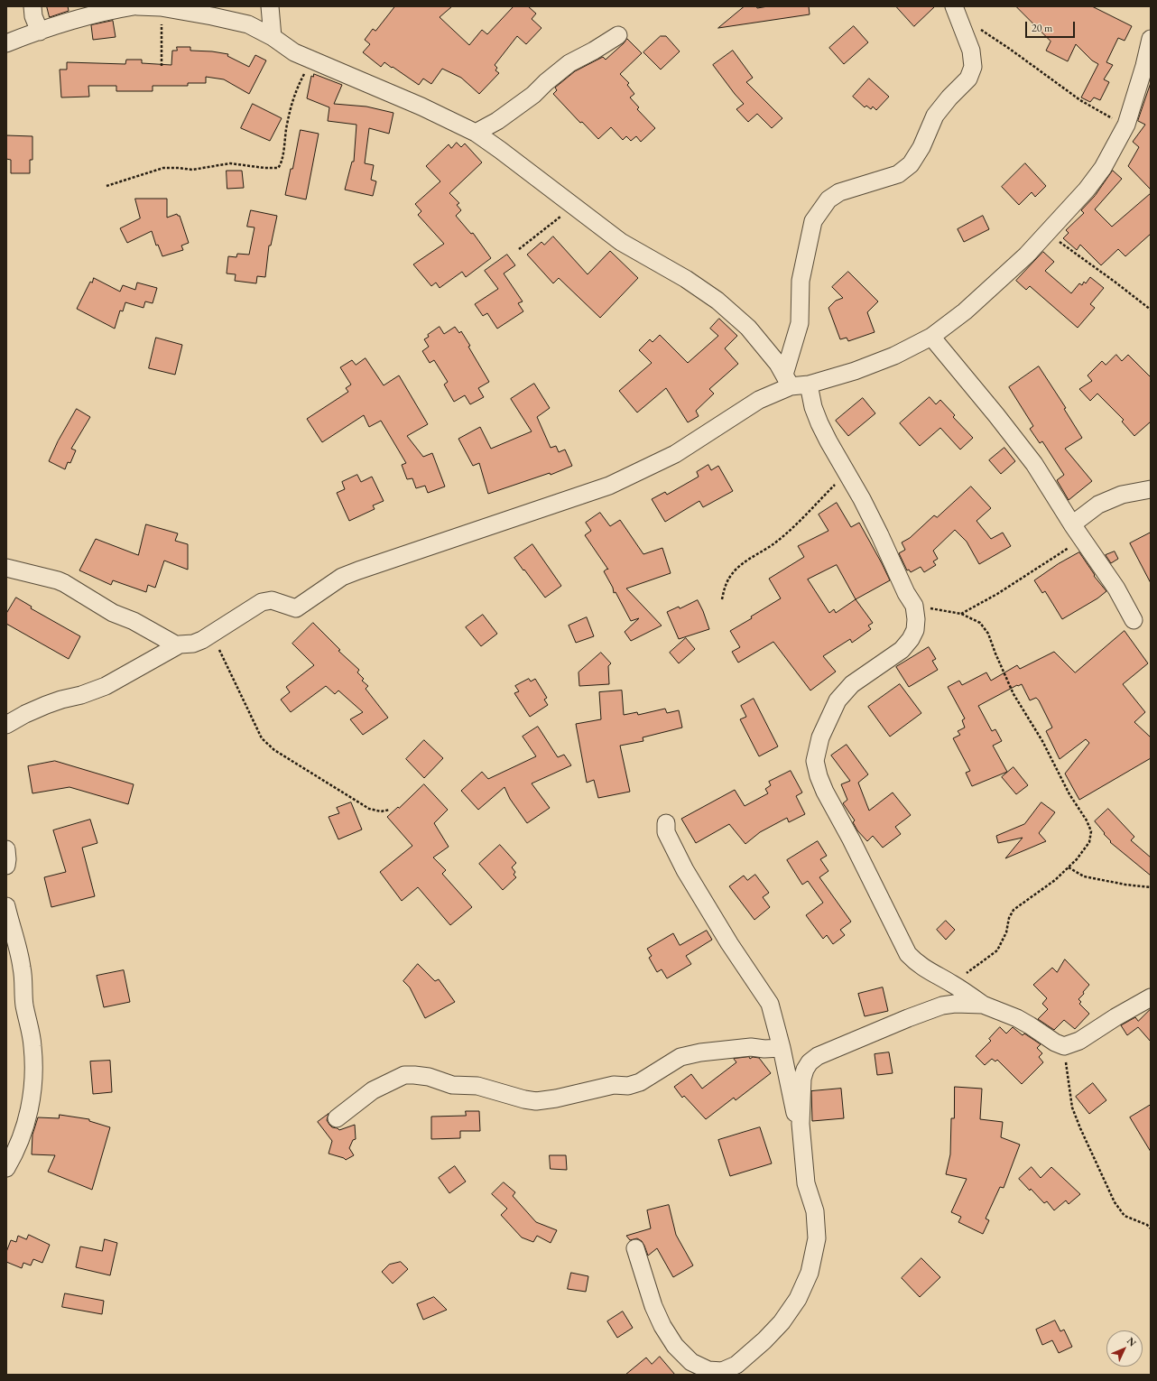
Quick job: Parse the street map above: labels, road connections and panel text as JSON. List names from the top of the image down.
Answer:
{
  "scale_bar": "20 m",
  "north": "top right"
}
